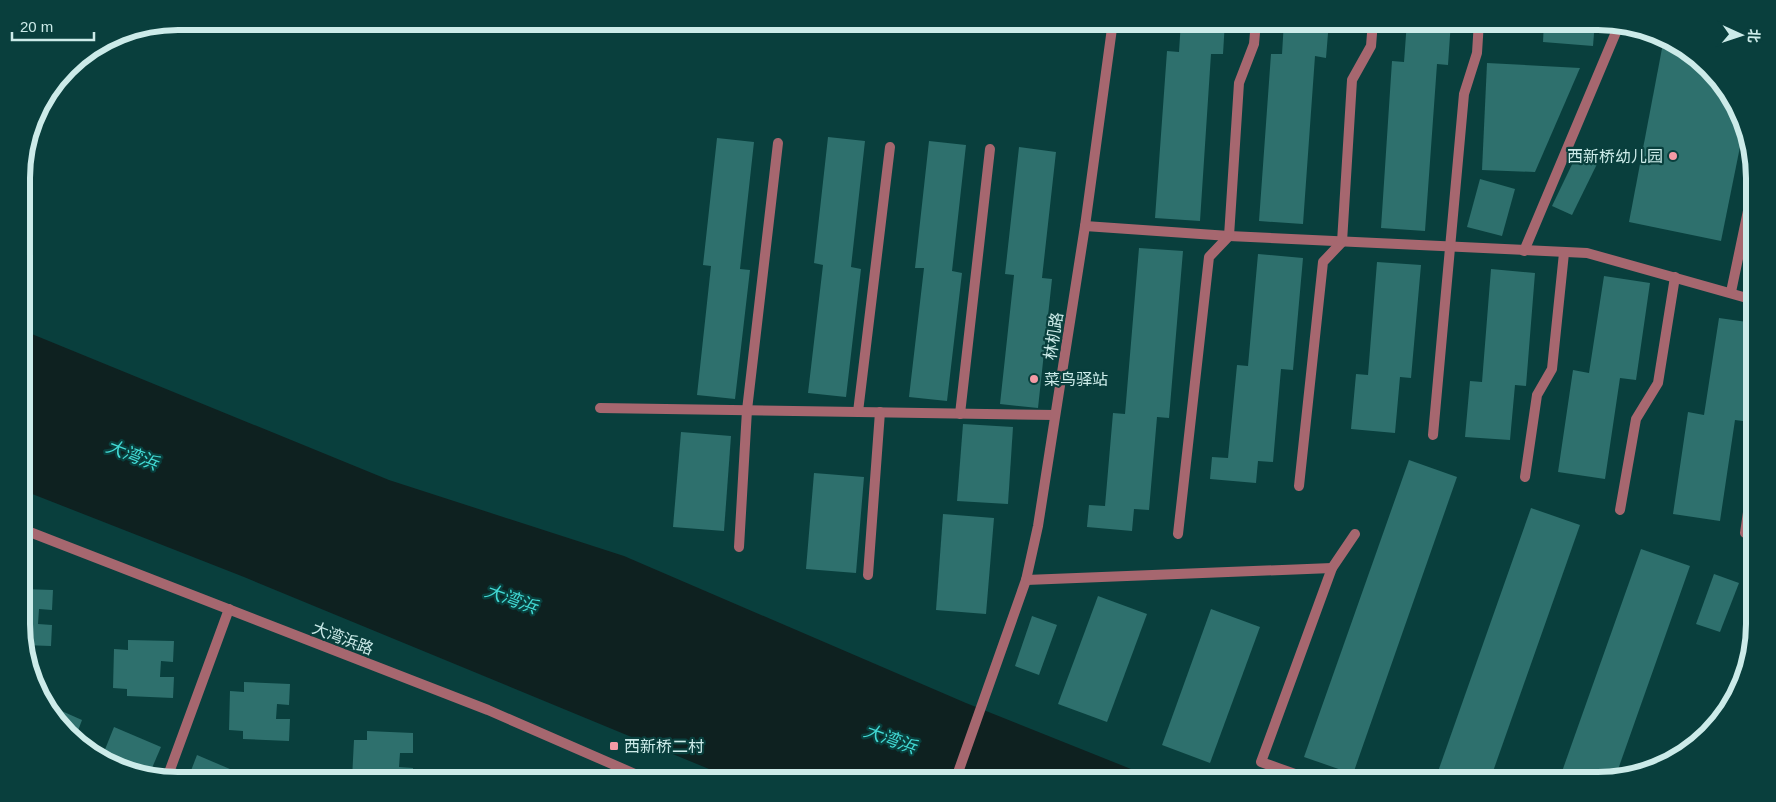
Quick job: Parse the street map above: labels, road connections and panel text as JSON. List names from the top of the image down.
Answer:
{
  "streets": {
    "street": ["林机路", "大湾浜路"]
  },
  "water": ["大湾浜"],
  "places": {
    "other": ["西新桥幼儿园", "菜鸟驿站"],
    "transit": ["西新桥二村"]
  },
  "scale_bar": "20 m",
  "north": "right"
}
